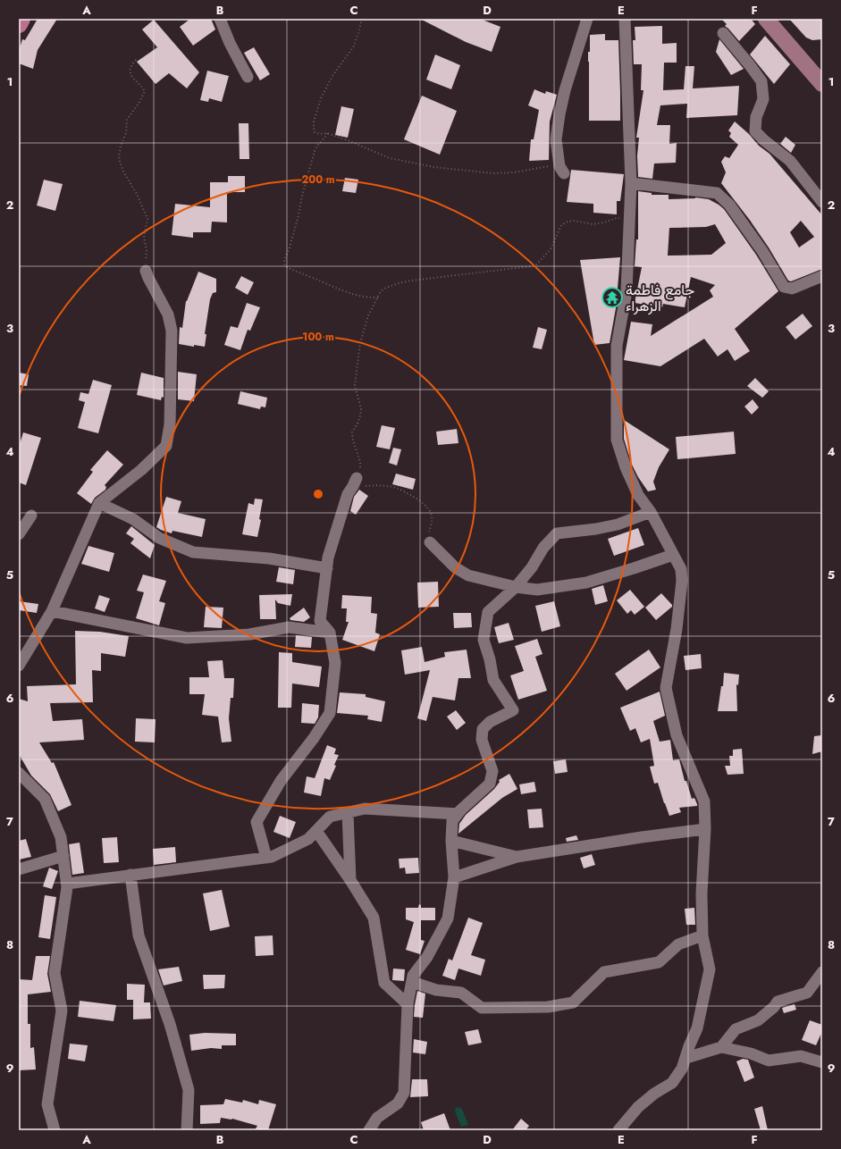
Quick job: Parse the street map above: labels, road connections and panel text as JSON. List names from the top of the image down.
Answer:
{
  "places": {
    "temple": ["جامع فاطمة الزهراء"]
  },
  "grid": {
    "columns": [
      "A",
      "B",
      "C",
      "D",
      "E",
      "F"
    ],
    "rows": [
      "1",
      "2",
      "3",
      "4",
      "5",
      "6",
      "7",
      "8",
      "9"
    ]
  },
  "rings": ["200 m", "100 m"]
}
